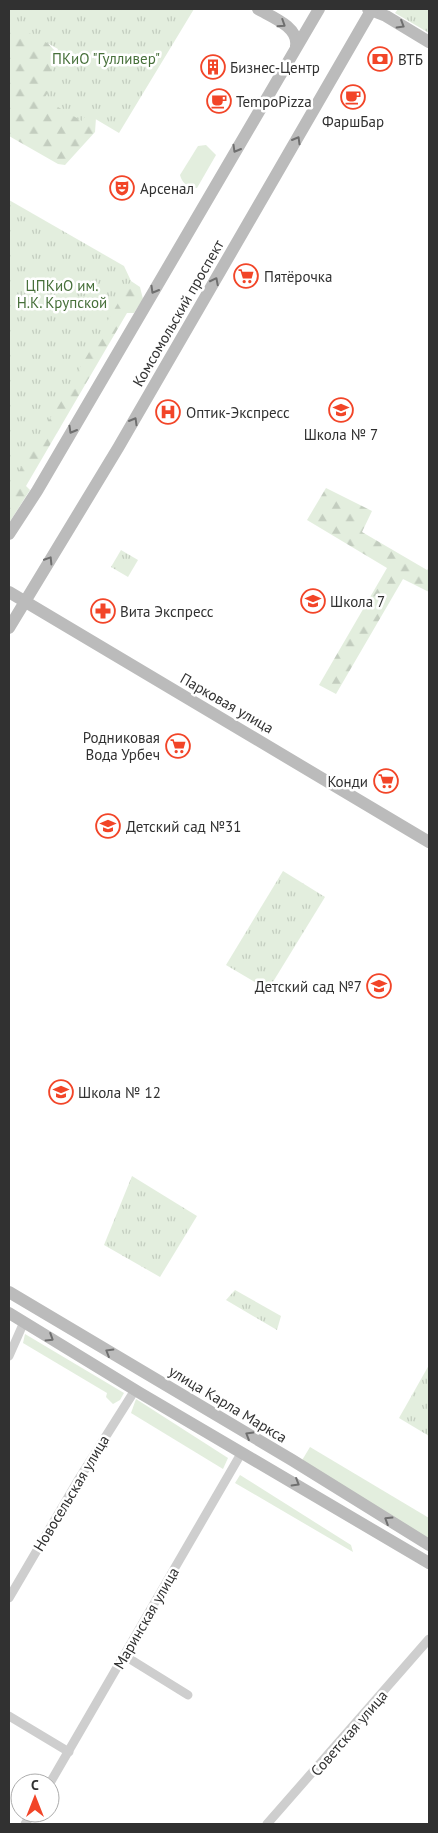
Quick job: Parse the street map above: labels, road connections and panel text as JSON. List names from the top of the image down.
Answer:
{
  "streets": {
    "main road": ["Комсомольский проспект", "Парковая улица", "улица Карла Маркса"],
    "street": ["Новосельская улица", "Маринская улица", "Советская улица"]
  },
  "crossings": [
    ["Комсомольский проспект", "Парковая улица"]
  ],
  "parks": ["ПКиО \"Гулливер\"", "ЦПКиО им. Н.К. Крупской"],
  "places": {
    "bank": ["ВТБ"],
    "building": ["Бизнес-Центр"],
    "cafe": ["ФаршБар", "TempoPizza"],
    "theatre": ["Арсенал"],
    "supermarket": ["Пятёрочка", "Родниковая Вода Урбеч", "Конди"],
    "school or university": [
      "Школа № 7",
      "Школа 7",
      "Детский сад №31",
      "Детский сад №7",
      "Школа № 12"
    ],
    "hospital": ["Оптик-Экспресс"],
    "pharmacy": ["Вита Экспресс"]
  },
  "north": "top"
}
